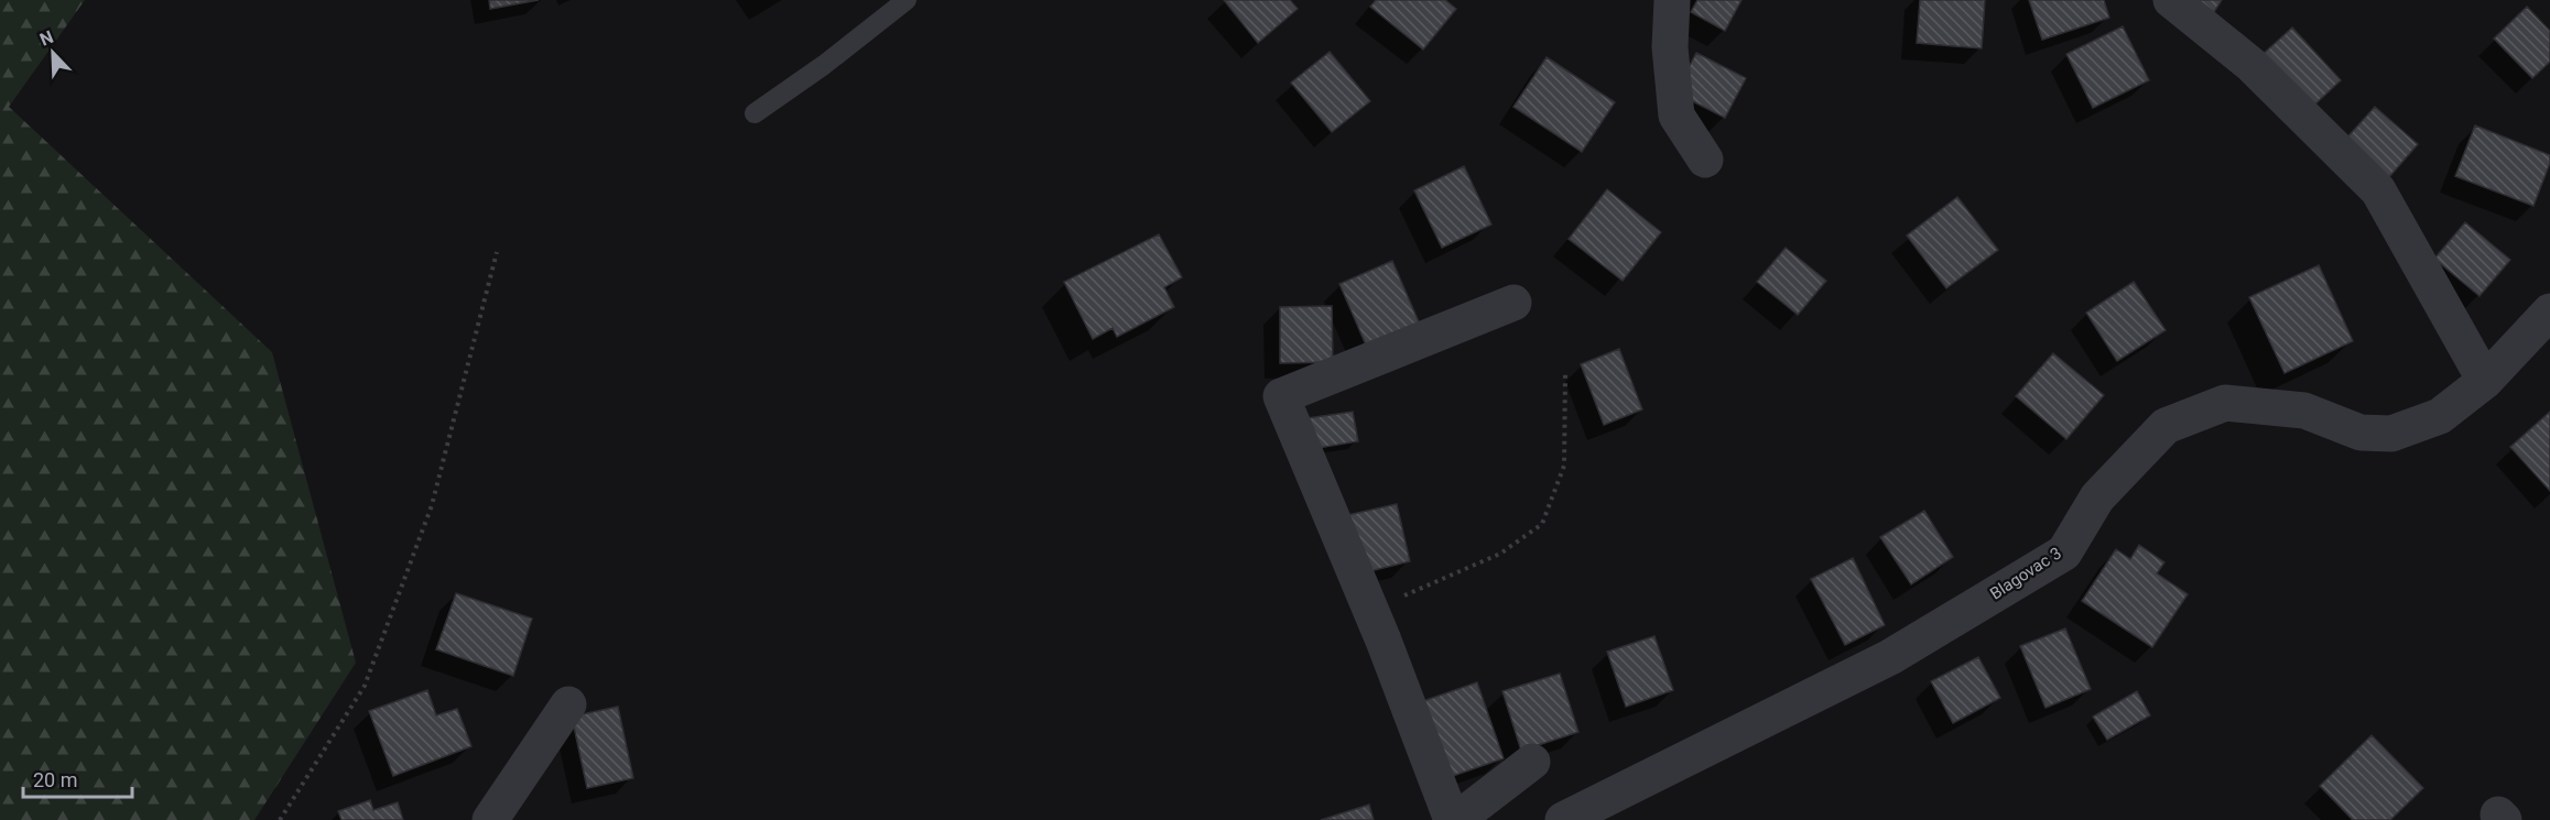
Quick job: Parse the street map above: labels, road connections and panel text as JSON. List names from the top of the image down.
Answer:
{
  "streets": {
    "street": ["Blagovac 3"]
  },
  "scale_bar": "20 m",
  "north": "top left"
}
